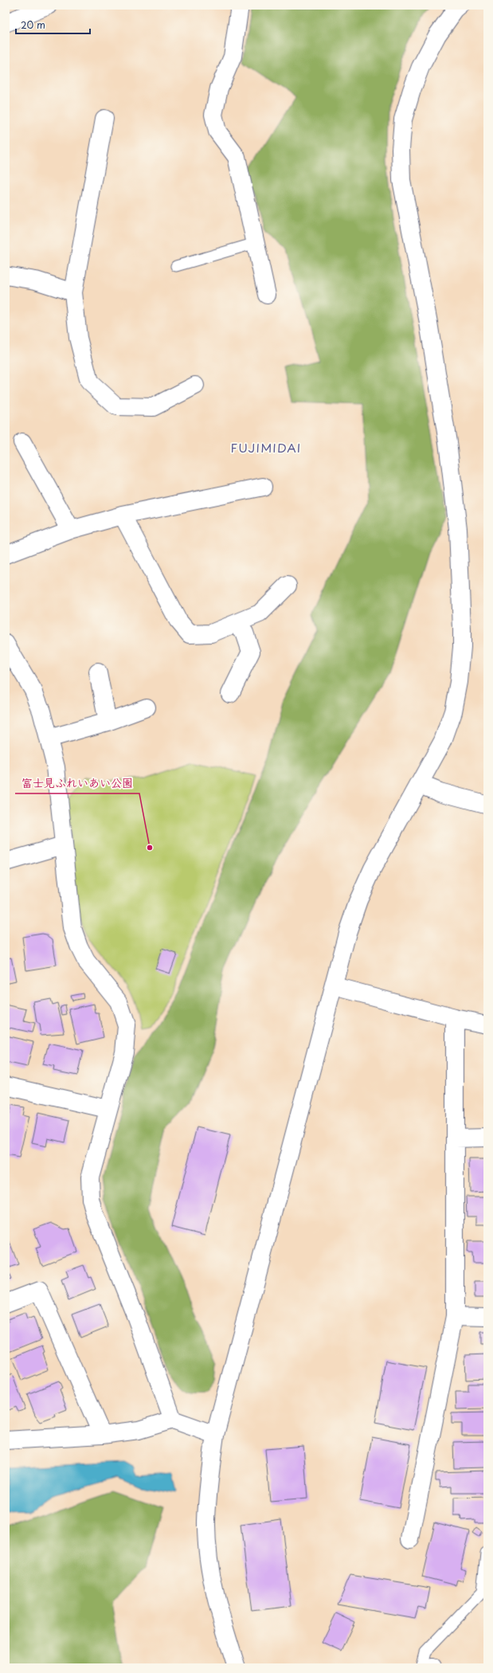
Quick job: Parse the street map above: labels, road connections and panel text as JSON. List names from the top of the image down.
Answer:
{
  "districts": ["FUJIMIDAI"],
  "places": ["富士見ふれいあい公園"],
  "scale_bar": "20 m"
}
